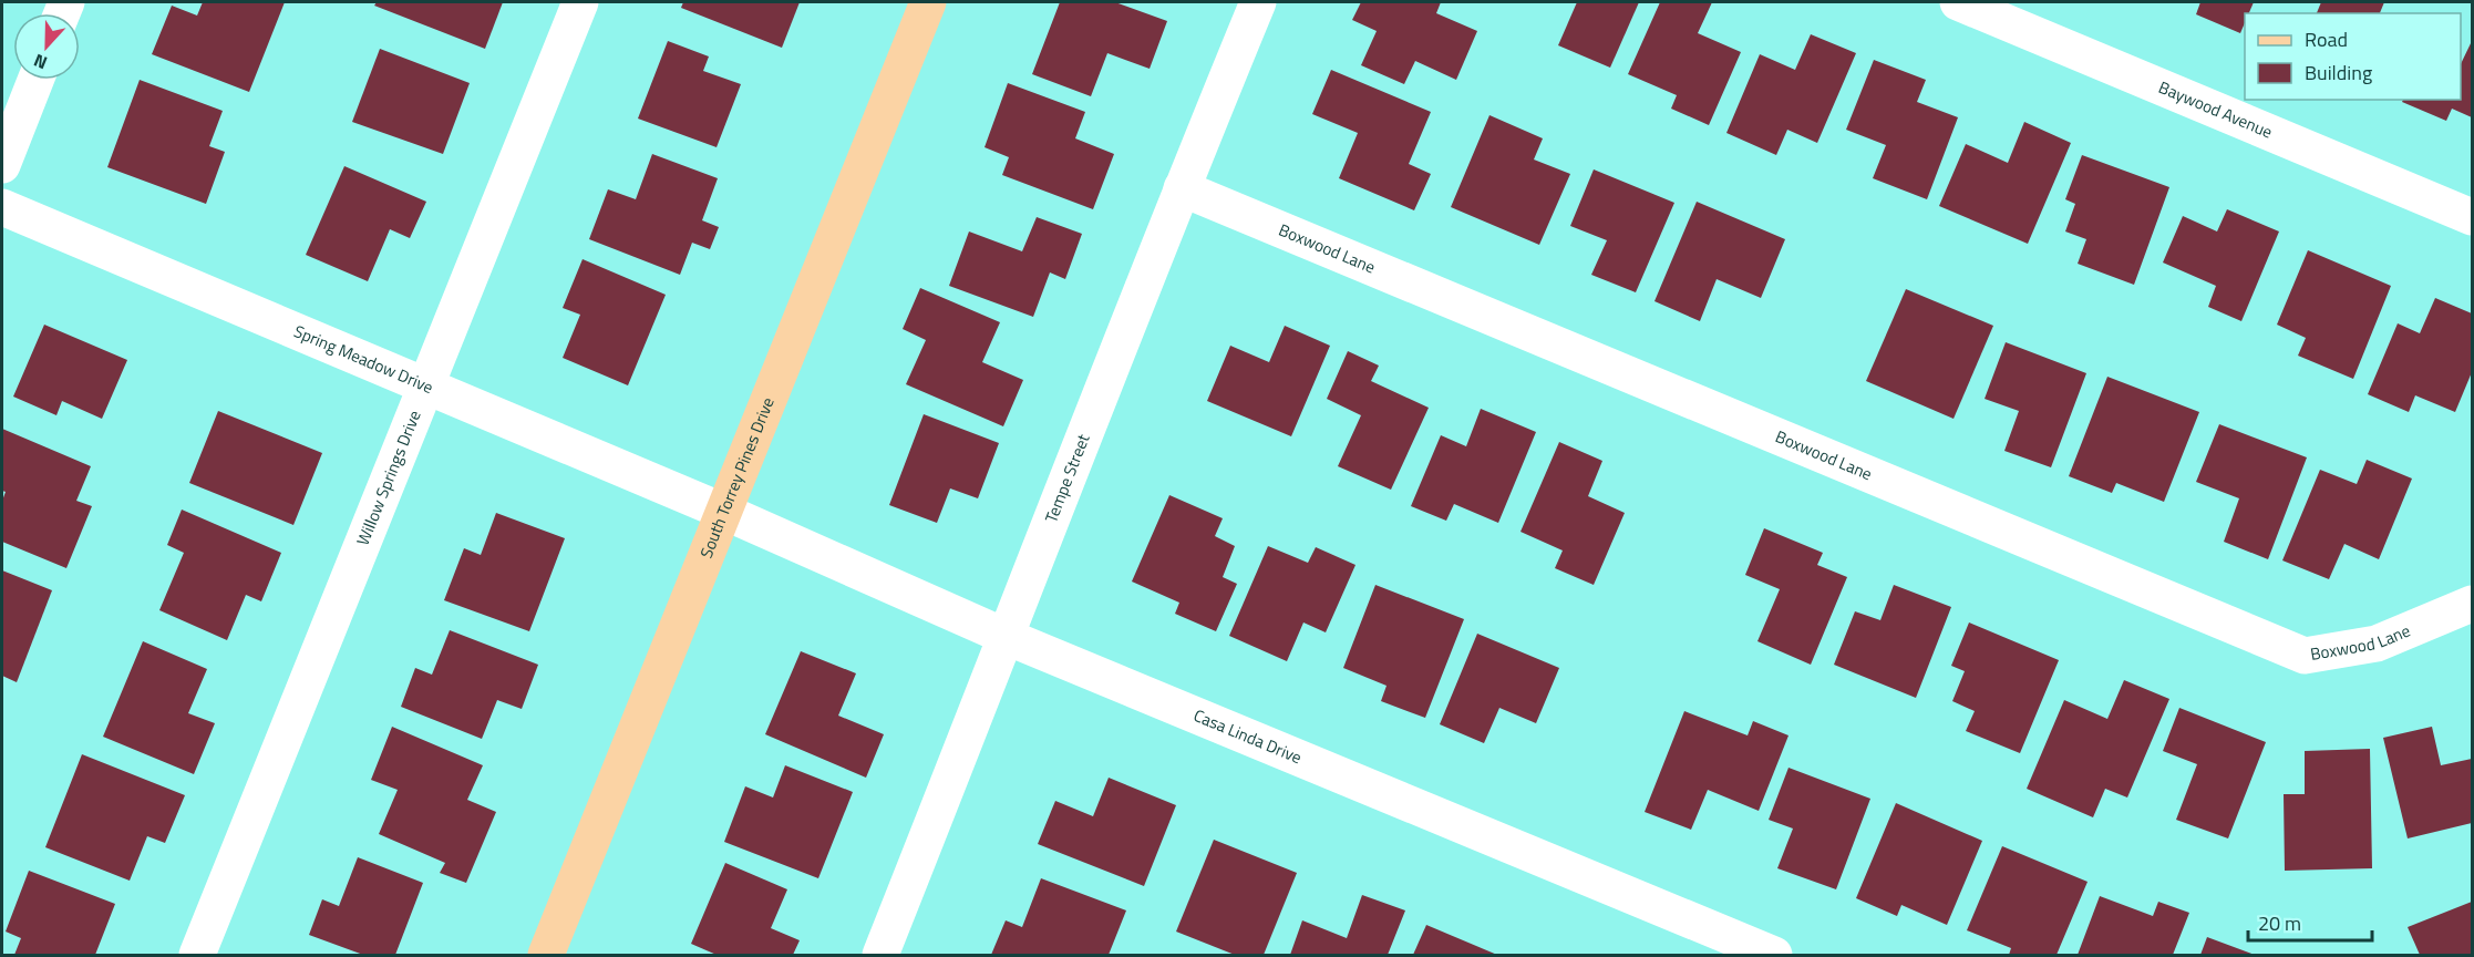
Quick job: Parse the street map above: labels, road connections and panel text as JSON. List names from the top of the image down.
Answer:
{
  "streets": {
    "main road": ["South Torrey Pines Drive"],
    "street": [
      "Baywood Avenue",
      "Boxwood Lane",
      "Spring Meadow Drive",
      "Willow Springs Drive",
      "Tempe Street",
      "Casa Linda Drive"
    ]
  },
  "crossings": [
    ["Boxwood Lane", "Tempe Street"],
    ["Spring Meadow Drive", "Willow Springs Drive"],
    ["Spring Meadow Drive", "South Torrey Pines Drive"],
    ["Spring Meadow Drive", "Casa Linda Drive"],
    ["South Torrey Pines Drive", "Casa Linda Drive"],
    ["Tempe Street", "Casa Linda Drive"]
  ],
  "legend": ["Road", "Building"],
  "scale_bar": "20 m",
  "north": "bottom"
}
